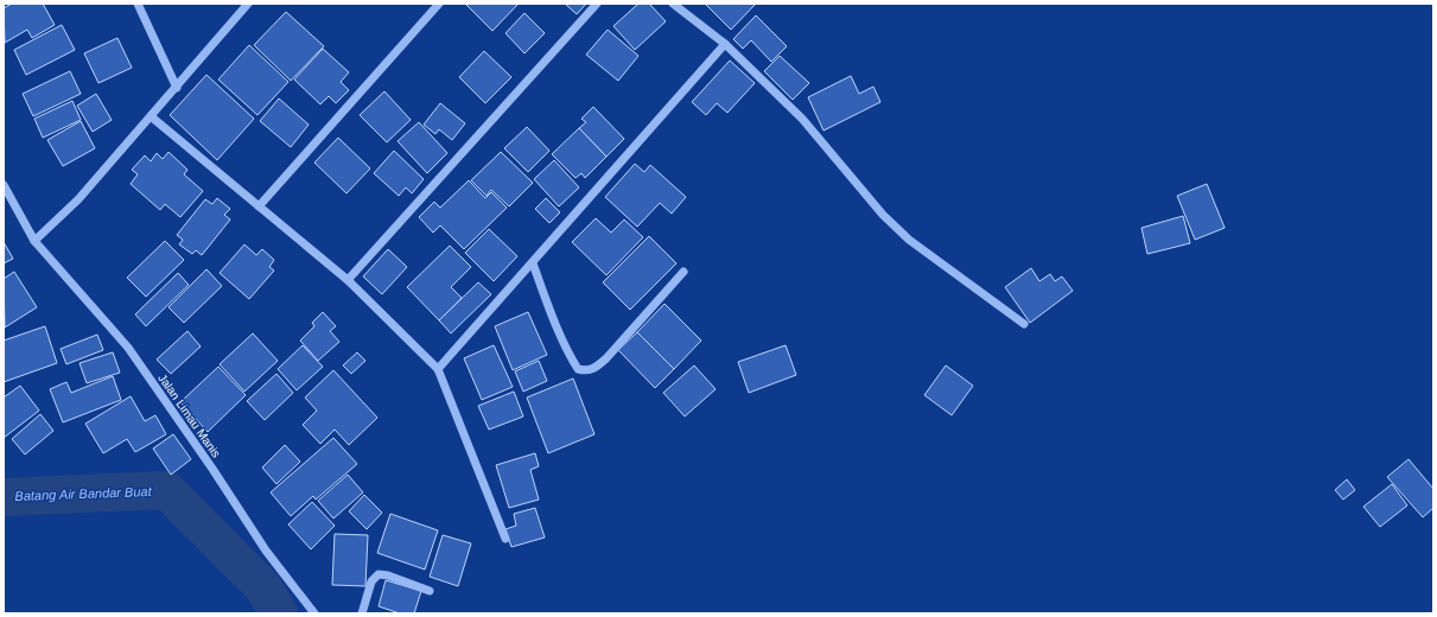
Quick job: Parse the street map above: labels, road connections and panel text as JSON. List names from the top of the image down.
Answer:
{
  "streets": {
    "street": ["Jalan Limau Manis"]
  },
  "water": ["Batang Air Bandar Buat"]
}
